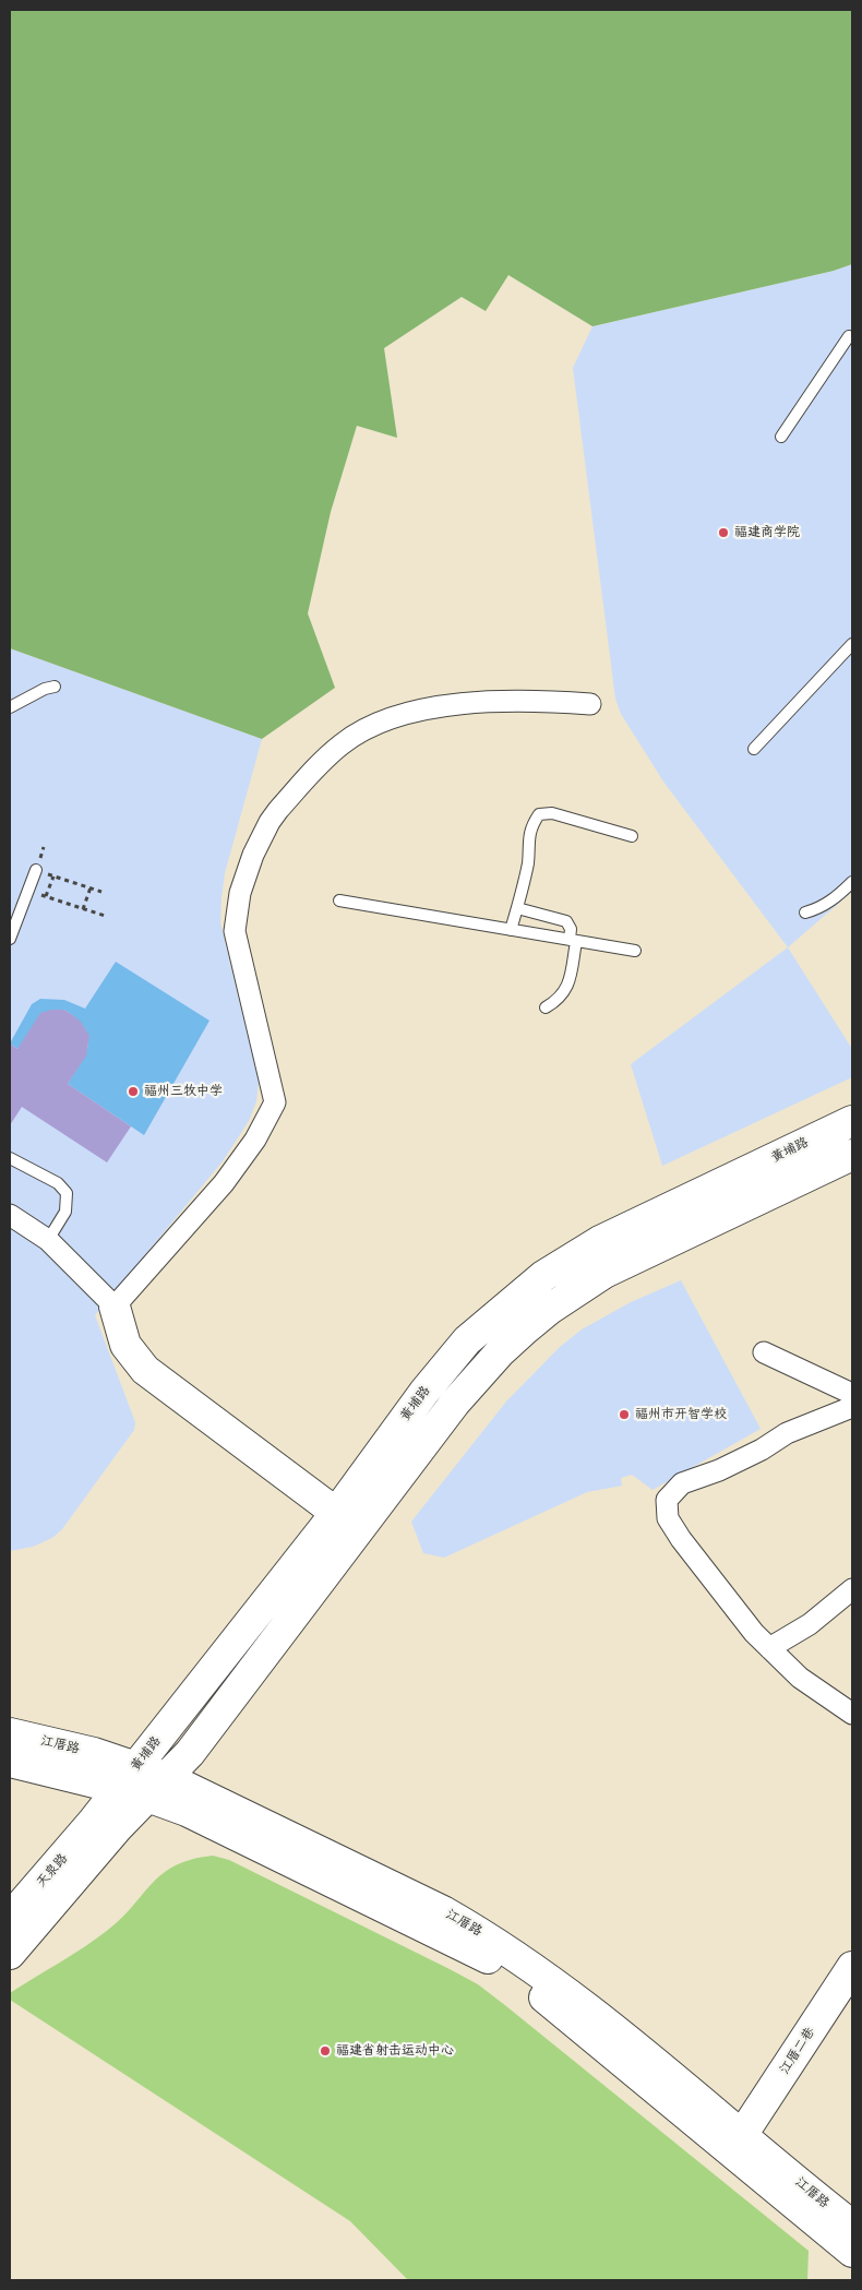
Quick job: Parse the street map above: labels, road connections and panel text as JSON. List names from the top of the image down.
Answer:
{
  "streets": {
    "main road": [
      "黄埔路",
      "江厝路",
      "天泉路",
      "江厝二巷"
    ]
  },
  "crossings": [
    ["黄埔路", "江厝路"],
    ["黄埔路", "天泉路"],
    ["江厝路", "江厝二巷"]
  ],
  "places": [
    "福建商学院",
    "福州三牧中学",
    "福州市开智学校",
    "福建省射击运动中心"
  ]
}
